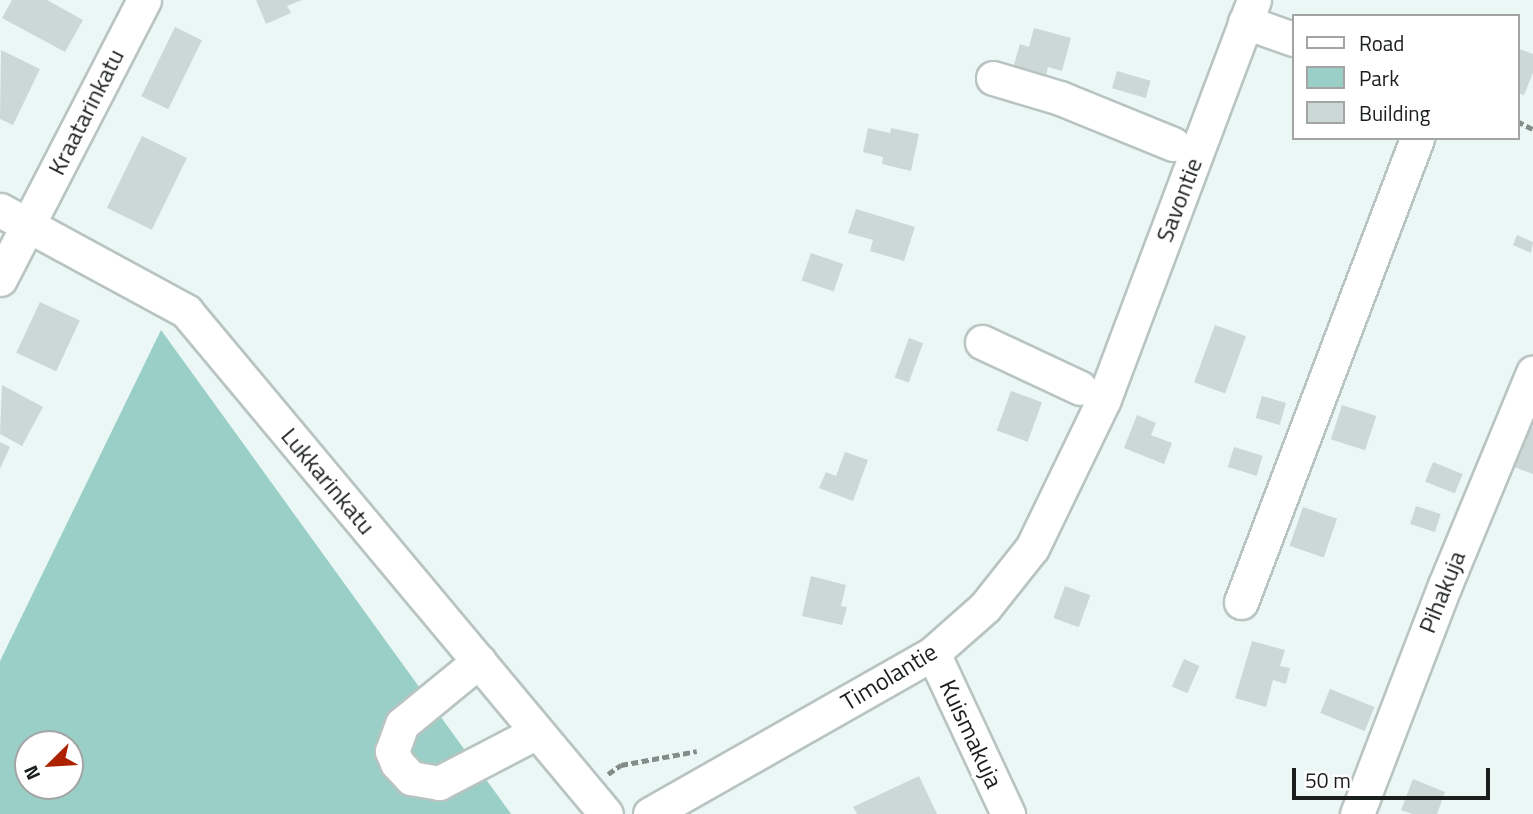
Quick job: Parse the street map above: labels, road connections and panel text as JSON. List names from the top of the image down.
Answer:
{
  "streets": {
    "street": [
      "Kraatarinkatu",
      "Savontie",
      "Lukkarinkatu",
      "Pihakuja",
      "Timolantie",
      "Kuismakuja"
    ]
  },
  "crossings": [
    ["Kraatarinkatu", "Lukkarinkatu"],
    ["Savontie", "Timolantie"],
    ["Timolantie", "Kuismakuja"]
  ],
  "legend": ["Road", "Park", "Building"],
  "scale_bar": "50 m",
  "north": "bottom left"
}
